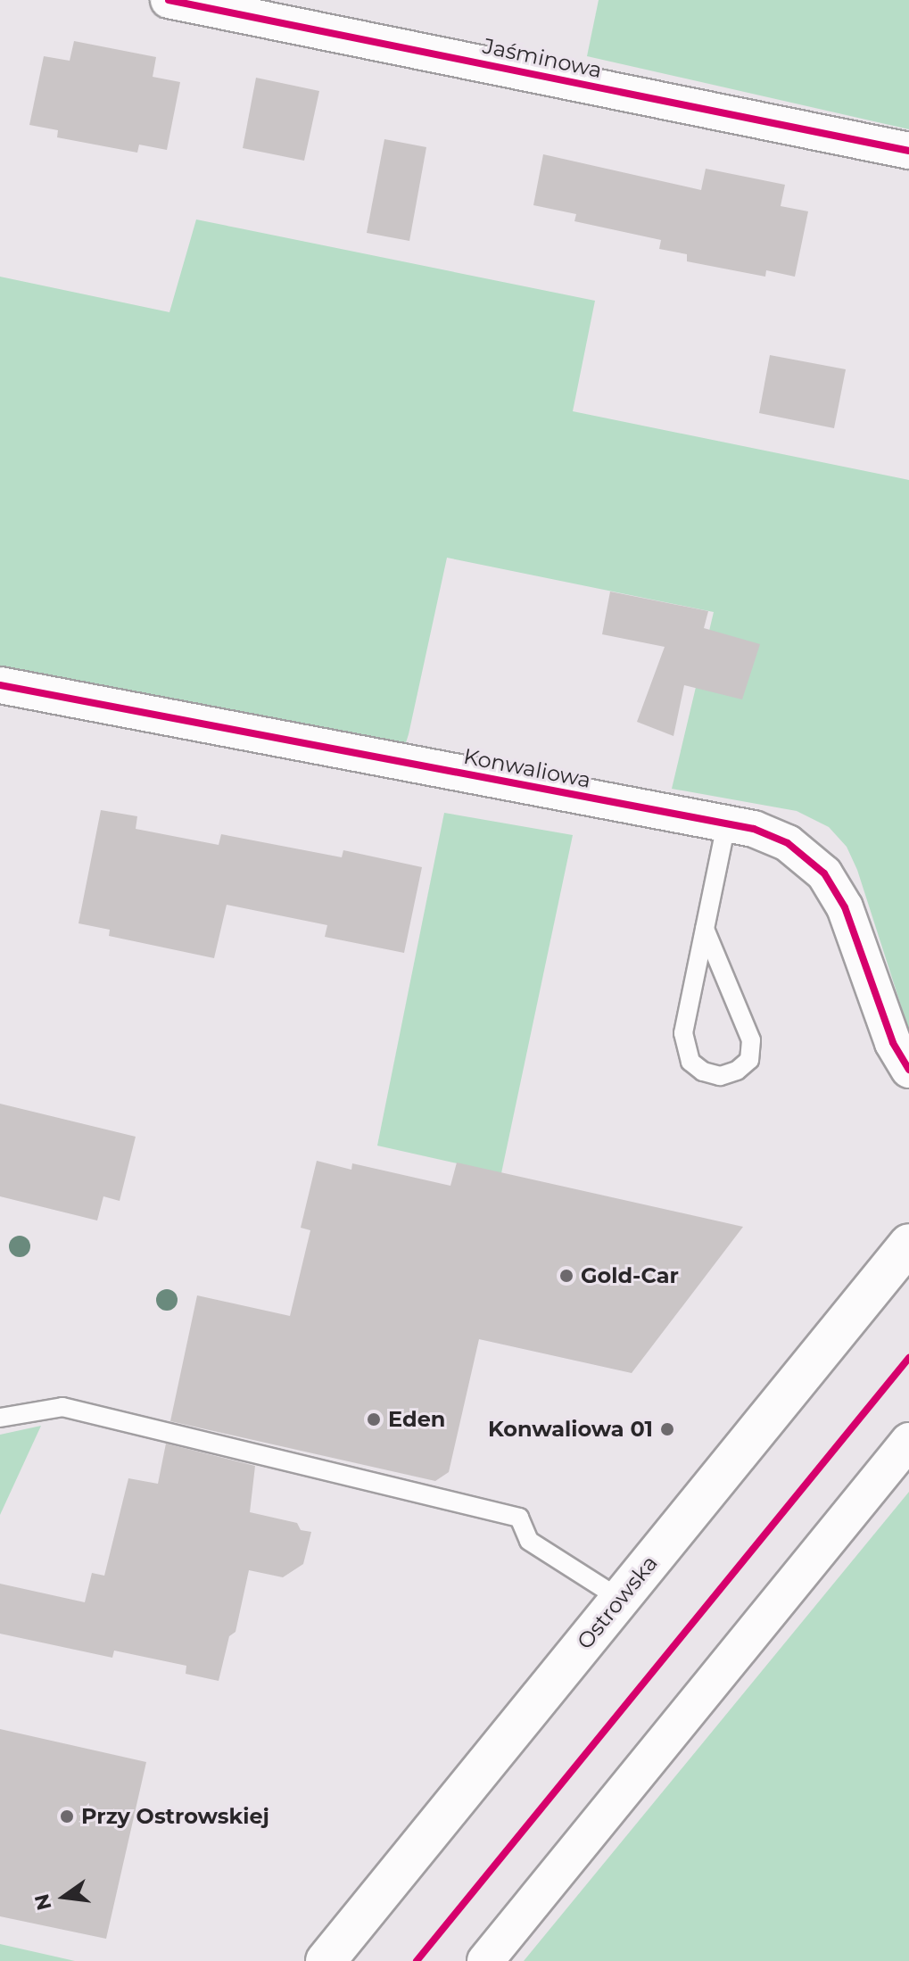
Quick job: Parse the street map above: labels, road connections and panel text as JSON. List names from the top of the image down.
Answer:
{
  "streets": {
    "main road": ["Ostrowska"],
    "street": ["Jaśminowa", "Konwaliowa"]
  },
  "places": [
    "Gold-Car",
    "Eden",
    "Konwaliowa 01",
    "Przy Ostrowskiej"
  ],
  "north": "left"
}
